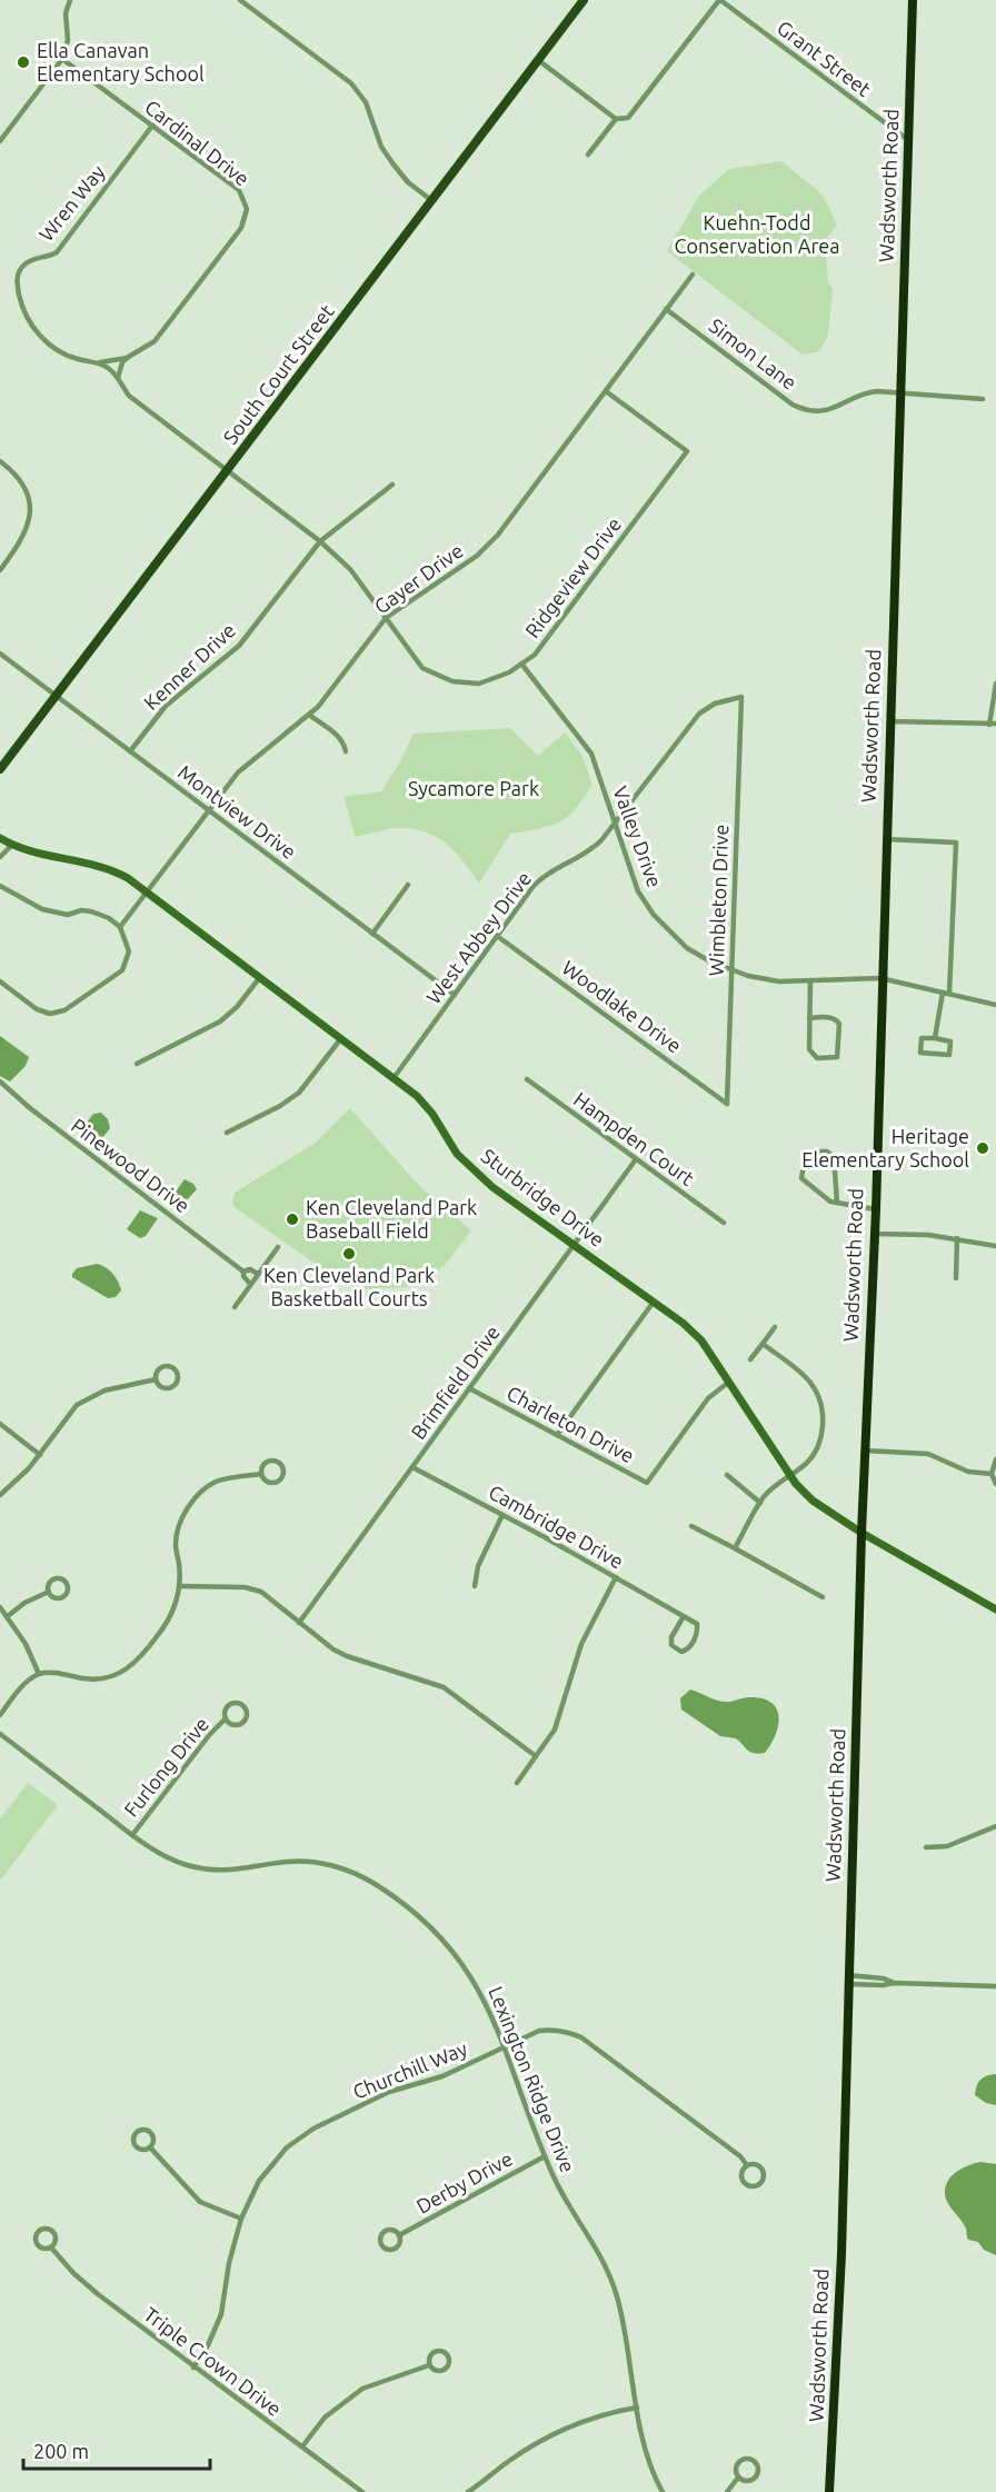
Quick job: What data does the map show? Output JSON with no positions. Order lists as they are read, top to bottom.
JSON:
{
  "streets": {
    "highway": ["Wadsworth Road"],
    "main road": ["South Court Street"],
    "street": [
      "Grant Street",
      "Cardinal Drive",
      "Wren Way",
      "Simon Lane",
      "Ridgeview Drive",
      "Gayer Drive",
      "Kenner Drive",
      "Montview Drive",
      "Valley Drive",
      "Wimbleton Drive",
      "West Abbey Drive",
      "Woodlake Drive",
      "Hampden Court",
      "Pinewood Drive",
      "Sturbridge Drive",
      "Brimfield Drive",
      "Charleton Drive",
      "Cambridge Drive",
      "Furlong Drive",
      "Churchill Way",
      "Lexington Ridge Drive",
      "Derby Drive",
      "Triple Crown Drive"
    ]
  },
  "crossings": [
    ["Grant Street", "Wadsworth Road"],
    ["Cardinal Drive", "Wren Way"],
    ["Cardinal Drive", "Ridgeview Drive"],
    ["Wadsworth Road", "Simon Lane"],
    ["Wadsworth Road", "Valley Drive"],
    ["Wadsworth Road", "Sturbridge Drive"],
    ["Wren Way", "Ridgeview Drive"],
    ["Simon Lane", "Gayer Drive"],
    ["South Court Street", "Ridgeview Drive"],
    ["South Court Street", "Montview Drive"],
    ["Ridgeview Drive", "Gayer Drive"],
    ["Ridgeview Drive", "Kenner Drive"],
    ["Ridgeview Drive", "Valley Drive"],
    ["Gayer Drive", "Montview Drive"],
    ["Gayer Drive", "Sturbridge Drive"],
    ["Kenner Drive", "Montview Drive"],
    ["Montview Drive", "West Abbey Drive"],
    ["Valley Drive", "Wimbleton Drive"],
    ["Valley Drive", "West Abbey Drive"],
    ["Wimbleton Drive", "West Abbey Drive"],
    ["Wimbleton Drive", "Woodlake Drive"],
    ["West Abbey Drive", "Woodlake Drive"],
    ["West Abbey Drive", "Sturbridge Drive"],
    ["Hampden Court", "Brimfield Drive"],
    ["Sturbridge Drive", "Brimfield Drive"],
    ["Sturbridge Drive", "Charleton Drive"],
    ["Brimfield Drive", "Charleton Drive"],
    ["Brimfield Drive", "Cambridge Drive"],
    ["Furlong Drive", "Lexington Ridge Drive"],
    ["Churchill Way", "Lexington Ridge Drive"],
    ["Churchill Way", "Triple Crown Drive"],
    ["Lexington Ridge Drive", "Derby Drive"]
  ],
  "parks": ["Kuehn-Todd Conservation Area", "Sycamore Park"],
  "places": [
    "Ella Canavan Elementary School",
    "Heritage Elementary School",
    "Ken Cleveland Park Baseball Field",
    "Ken Cleveland Park Basketball Courts"
  ],
  "scale_bar": "200 m"
}
